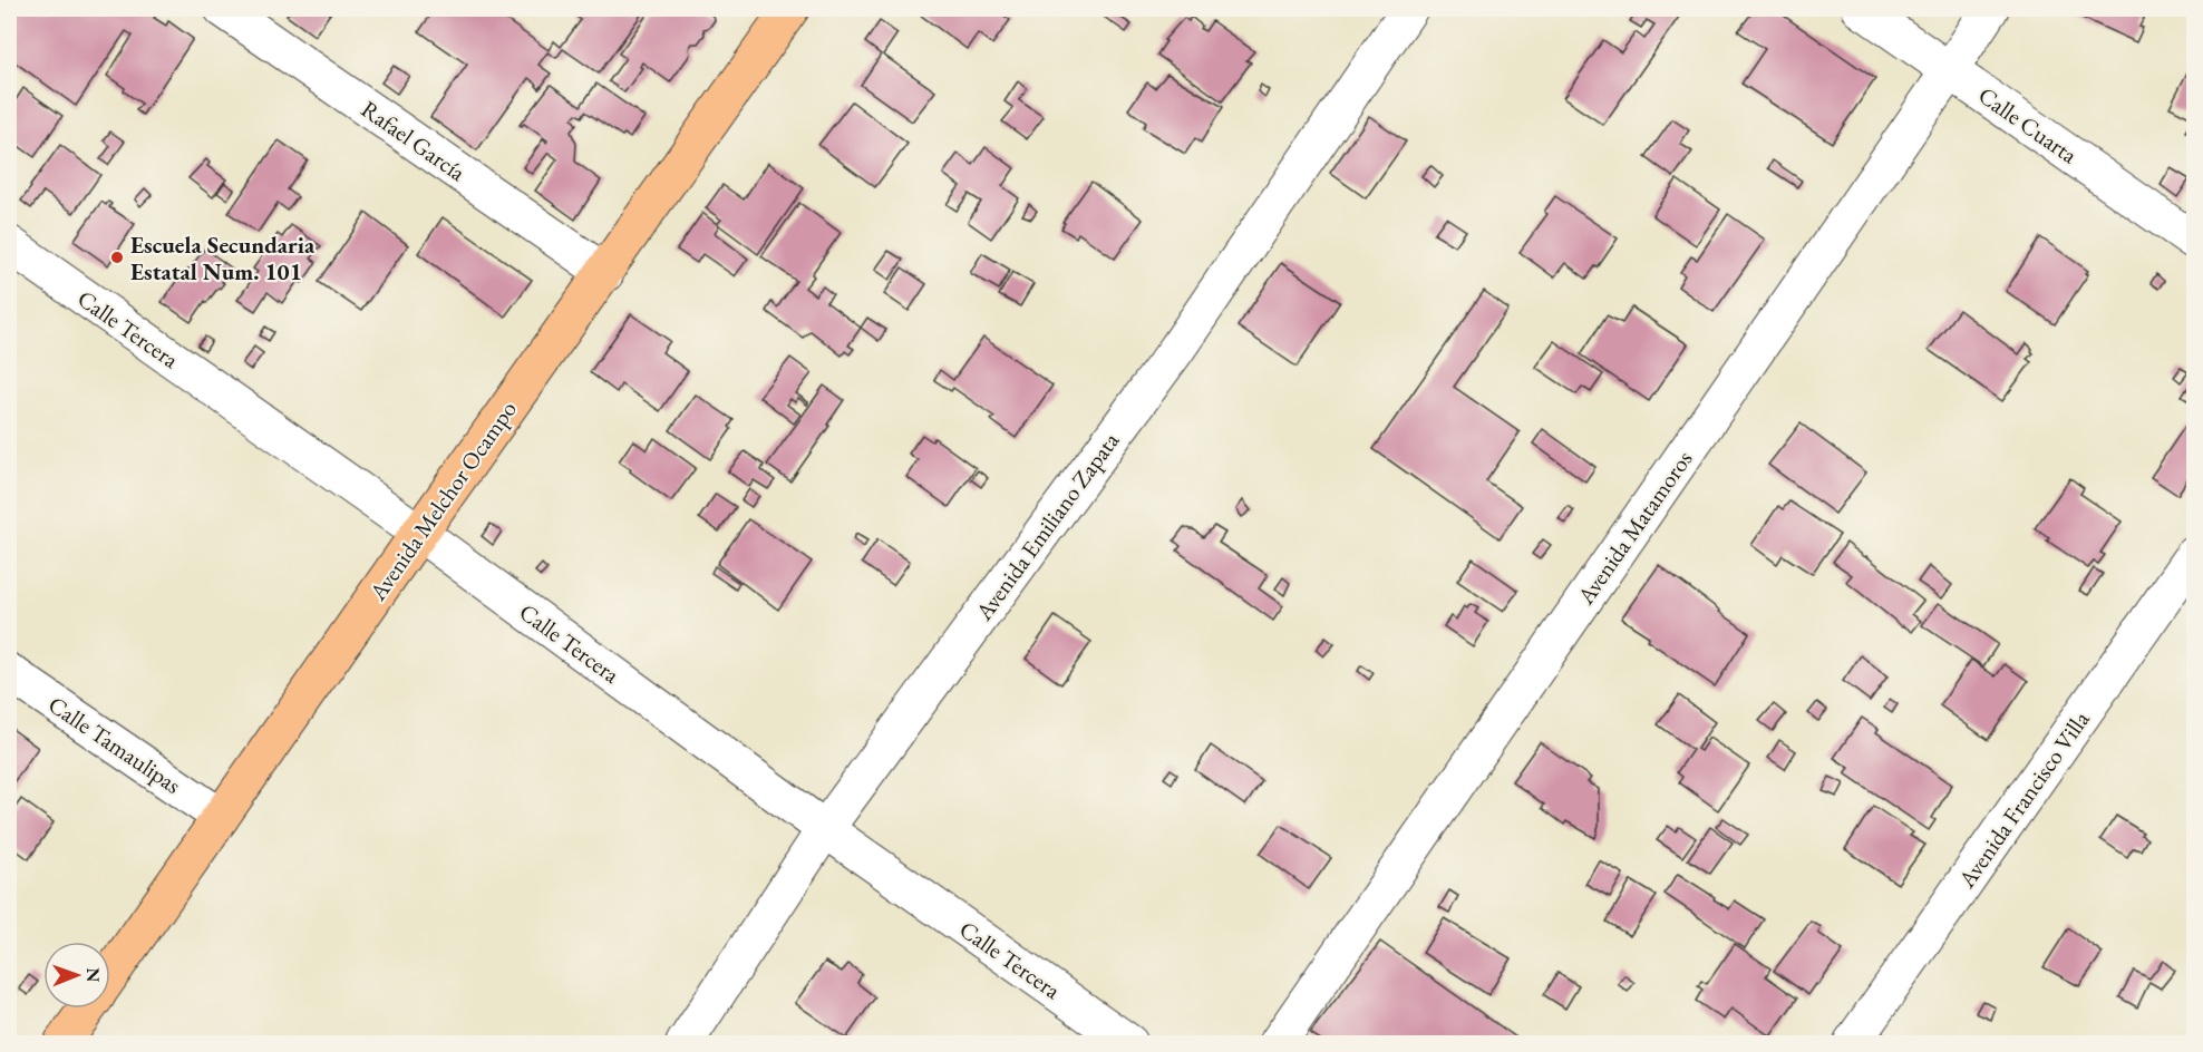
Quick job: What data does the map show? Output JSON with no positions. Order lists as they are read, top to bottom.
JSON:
{
  "streets": {
    "main road": ["Avenida Melchor Ocampo"],
    "street": [
      "Calle Cuarta",
      "Rafael García",
      "Calle Tercera",
      "Avenida Emiliano Zapata",
      "Avenida Matamoros",
      "Calle Tamaulipas",
      "Avenida Francisco Villa"
    ]
  },
  "crossings": [
    ["Calle Cuarta", "Avenida Matamoros"],
    ["Rafael García", "Avenida Melchor Ocampo"],
    ["Calle Tercera", "Avenida Melchor Ocampo"],
    ["Calle Tercera", "Avenida Emiliano Zapata"],
    ["Avenida Melchor Ocampo", "Calle Tamaulipas"]
  ],
  "places": ["Escuela Secundaria Estatal Num. 101"],
  "north": "right"
}
